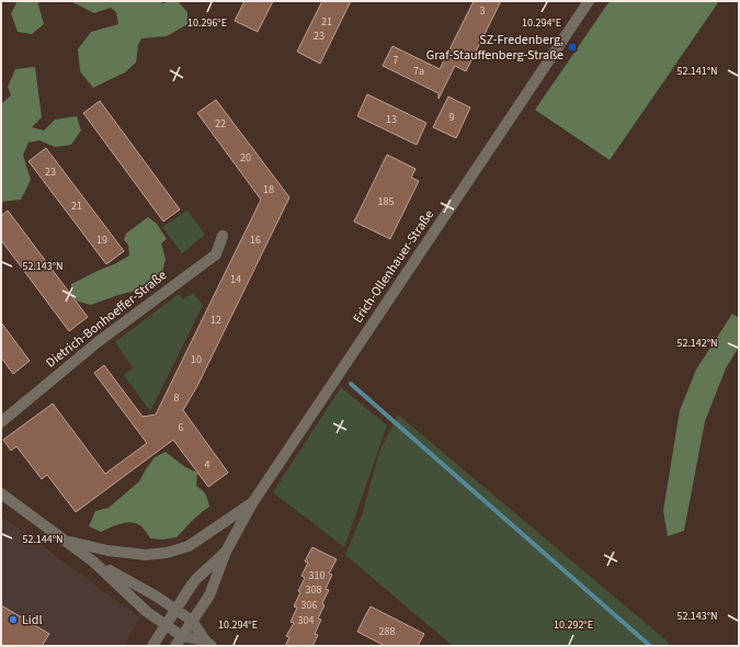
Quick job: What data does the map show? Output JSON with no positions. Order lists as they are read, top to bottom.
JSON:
{
  "streets": {
    "street": ["Erich-Ollenhauer-Straße", "Dietrich-Bonhoeffer-Straße"]
  },
  "places": {
    "transit": ["SZ-Fredenberg, Graf-Stauffenberg-Straße"],
    "other": ["Lidl"]
  },
  "house_numbers": [
    "3",
    "21",
    "23",
    "7",
    "7a",
    "9",
    "13",
    "22",
    "20",
    "23",
    "18",
    "185",
    "21",
    "19",
    "16",
    "14",
    "12",
    "10",
    "8",
    "6",
    "4",
    "310",
    "308",
    "306",
    "304",
    "288"
  ],
  "coordinates": [
    "10.296°E",
    "10.294°E",
    "52.141°N",
    "52.143°N",
    "52.142°N",
    "52.144°N",
    "10.292°E"
  ]
}
